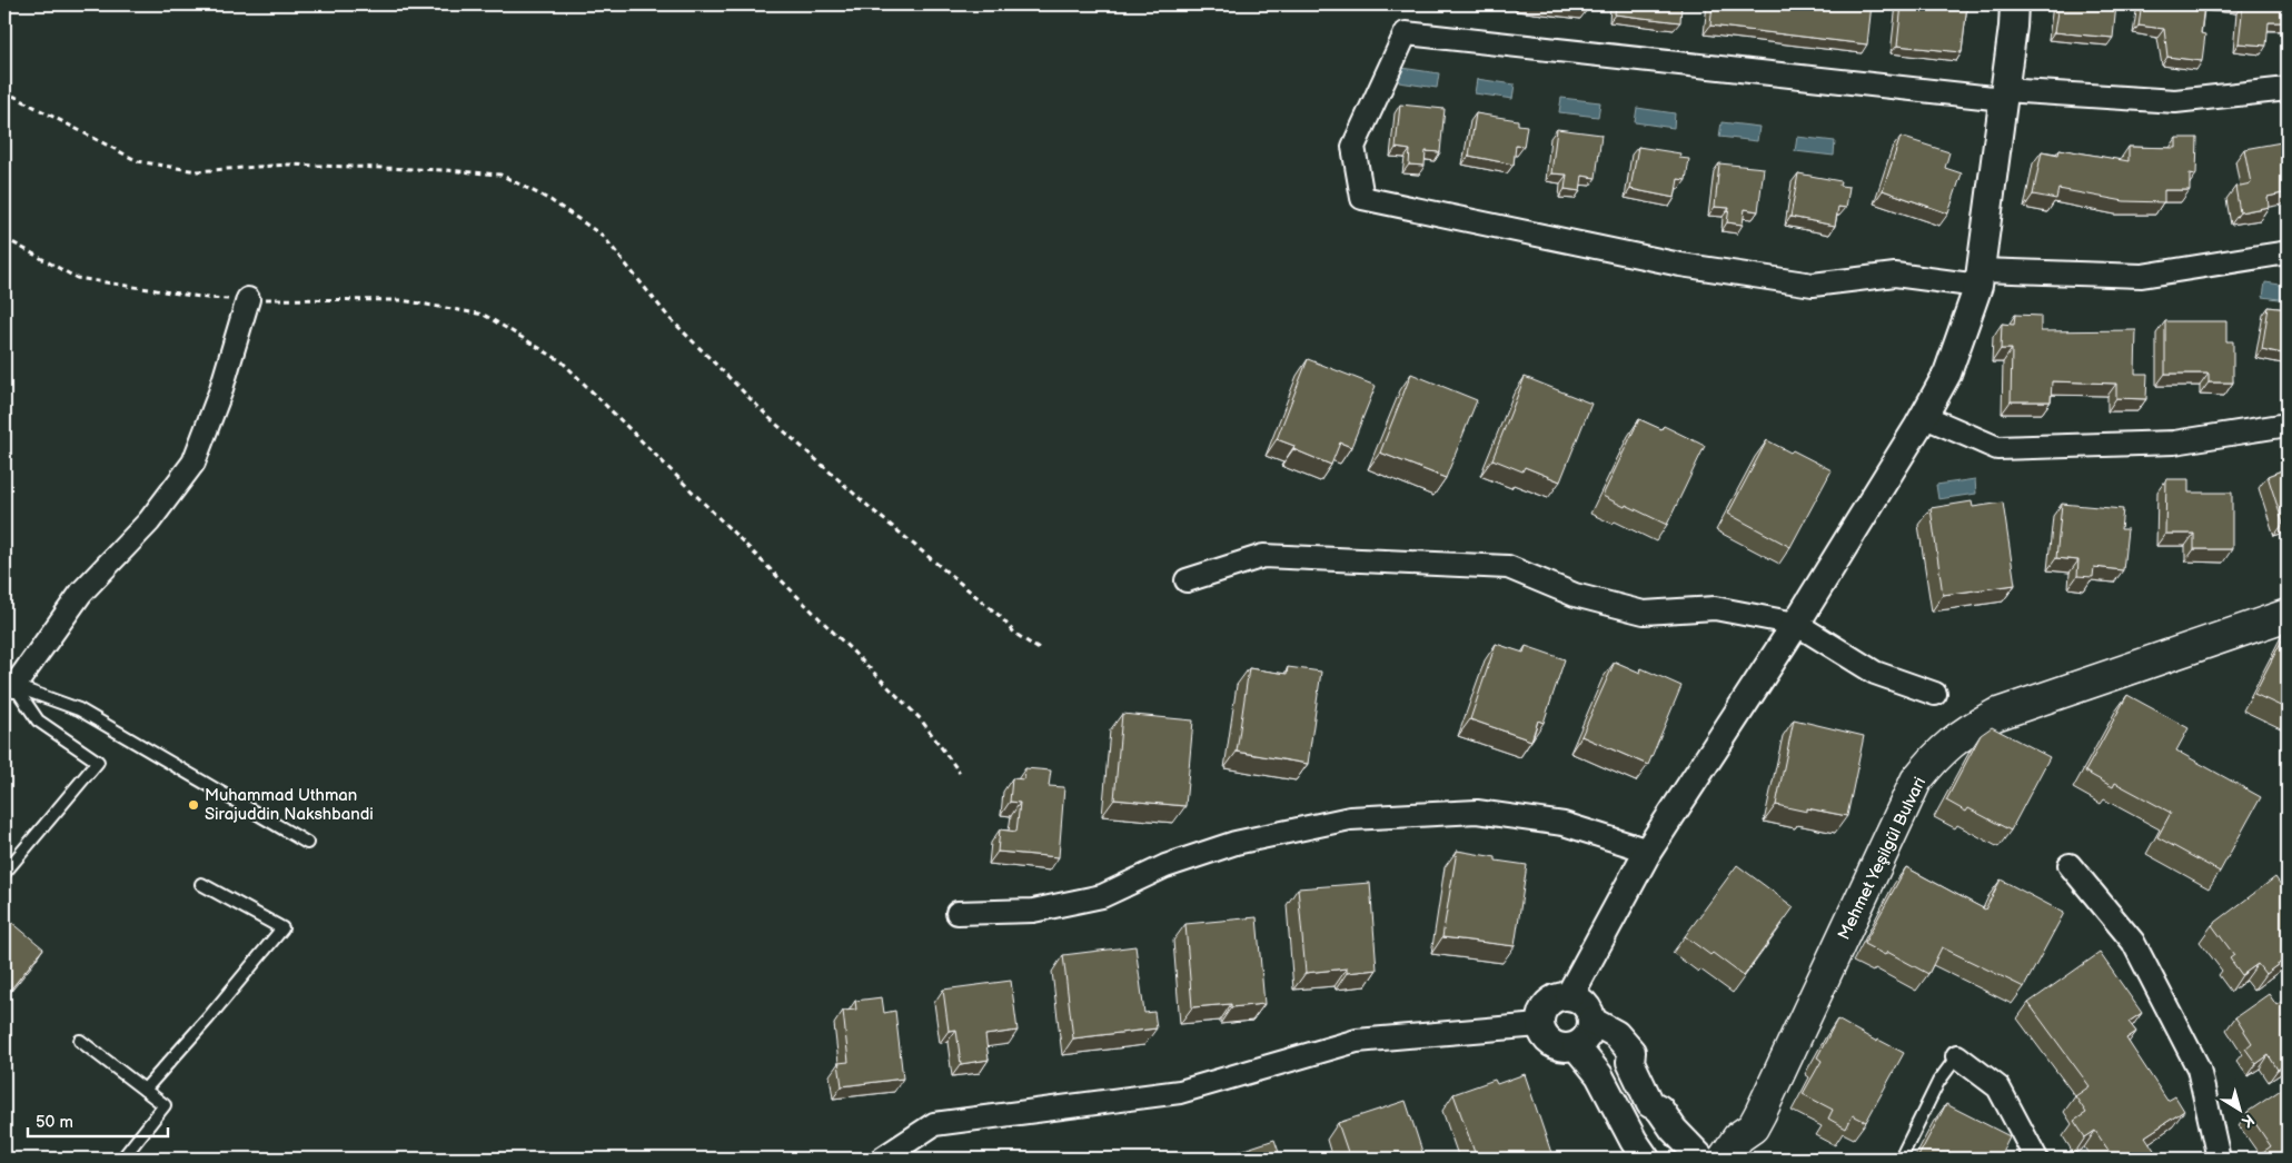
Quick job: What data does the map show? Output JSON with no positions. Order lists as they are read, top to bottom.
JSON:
{
  "streets": {
    "main road": ["Mehmet Yeşilgül Bulvari"]
  },
  "places": ["Muhammad Uthman Sirajuddin Nakshbandi"],
  "scale_bar": "50 m",
  "north": "bottom right"
}
